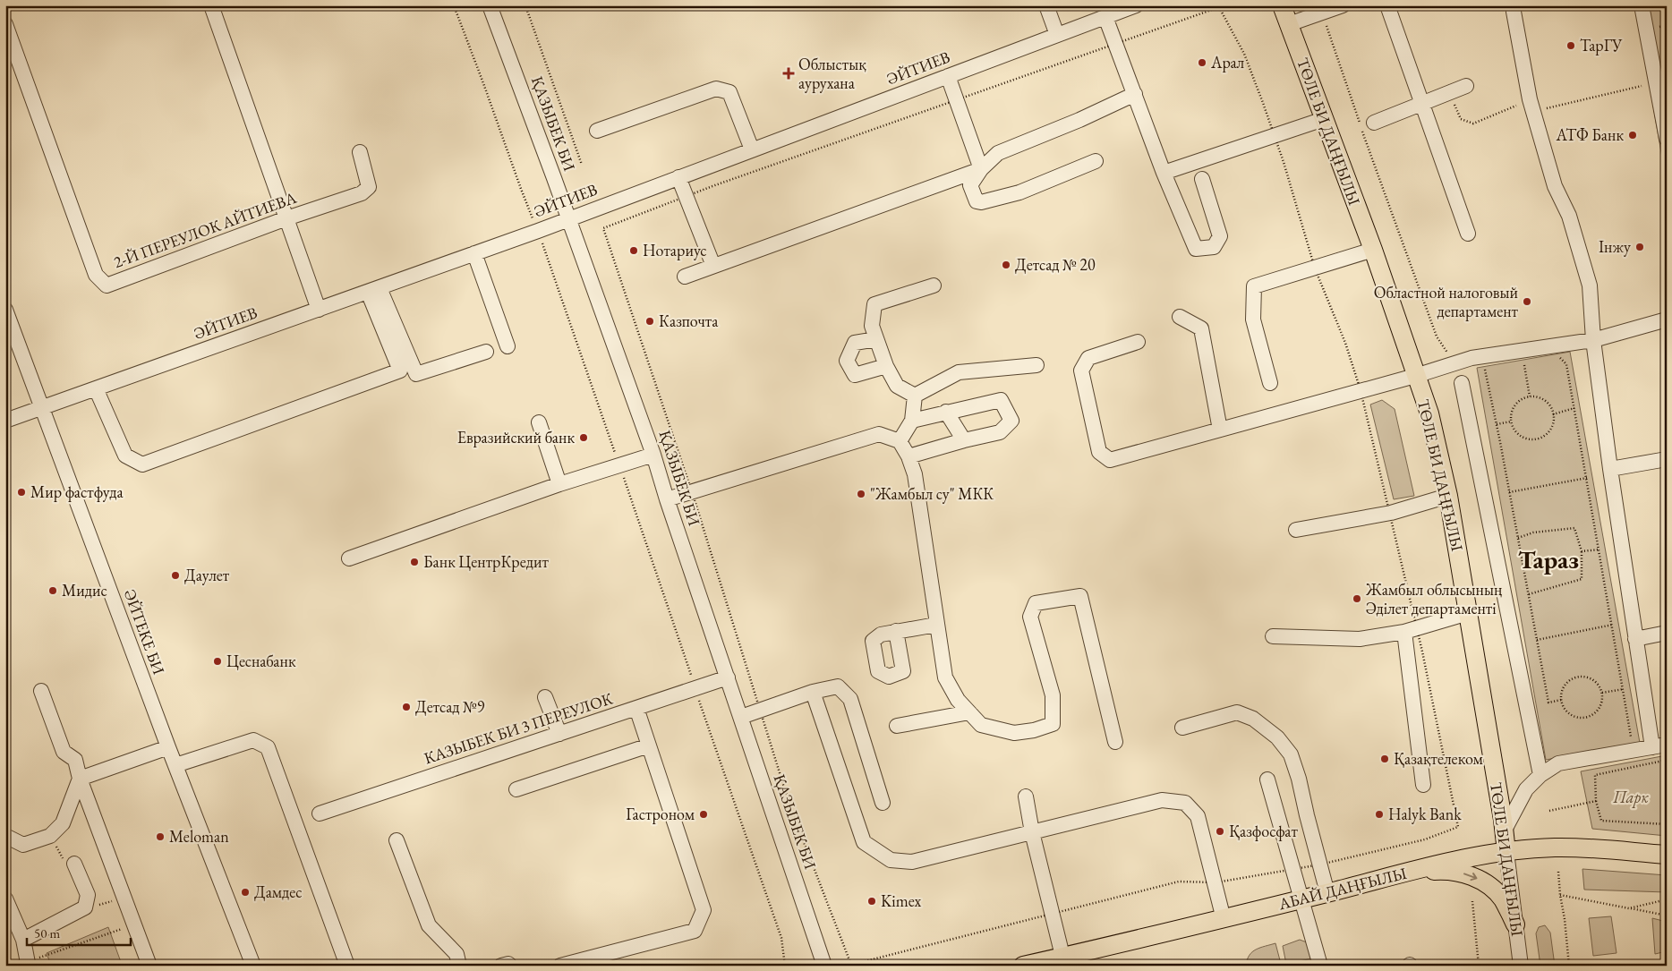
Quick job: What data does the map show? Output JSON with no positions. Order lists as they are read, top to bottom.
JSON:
{
  "streets": {
    "main road": ["ТӨЛЕ БИ ДАҢҒЫЛЫ", "АБАЙ ДАҢҒЫЛЫ"],
    "street": [
      "ӘЙТИЕВ",
      "ҚАЗЫБЕК БИ",
      "2-Й ПЕРЕУЛОК АЙТИЕВА",
      "ӘЙТЕКЕ БИ",
      "КАЗЫБЕК БИ 3 ПЕРЕУЛОК"
    ]
  },
  "crossings": [
    ["ӘЙТИЕВ", "ҚАЗЫБЕК БИ"],
    ["ӘЙТИЕВ", "ӘЙТЕКЕ БИ"],
    ["ҚАЗЫБЕК БИ", "КАЗЫБЕК БИ 3 ПЕРЕУЛОК"],
    ["ТӨЛЕ БИ ДАҢҒЫЛЫ", "АБАЙ ДАҢҒЫЛЫ"]
  ],
  "districts": ["Тараз"],
  "parks": ["Парк"],
  "places": {
    "other": [
      "ТарГУ",
      "Арал",
      "АТФ Банк",
      "Інжу",
      "Нотариус",
      "Детсад № 20",
      "Областной налоговый департамент",
      "Казпочта",
      "Евразийский банк",
      "Мир фастфуда",
      "\"Жамбыл су\" МКК",
      "Банк ЦентрКредит",
      "Даулет",
      "Мидис",
      "Жамбыл облысының Әділет департаменті",
      "Цеснабанк",
      "Детсад №9",
      "Қазақтелеком",
      "Гастроном",
      "Halyk Bank",
      "Қазфосфат",
      "Meloman",
      "Дамдес",
      "Kimex"
    ],
    "health": ["Облыстық аурухана"]
  },
  "scale_bar": "50 m"
}
